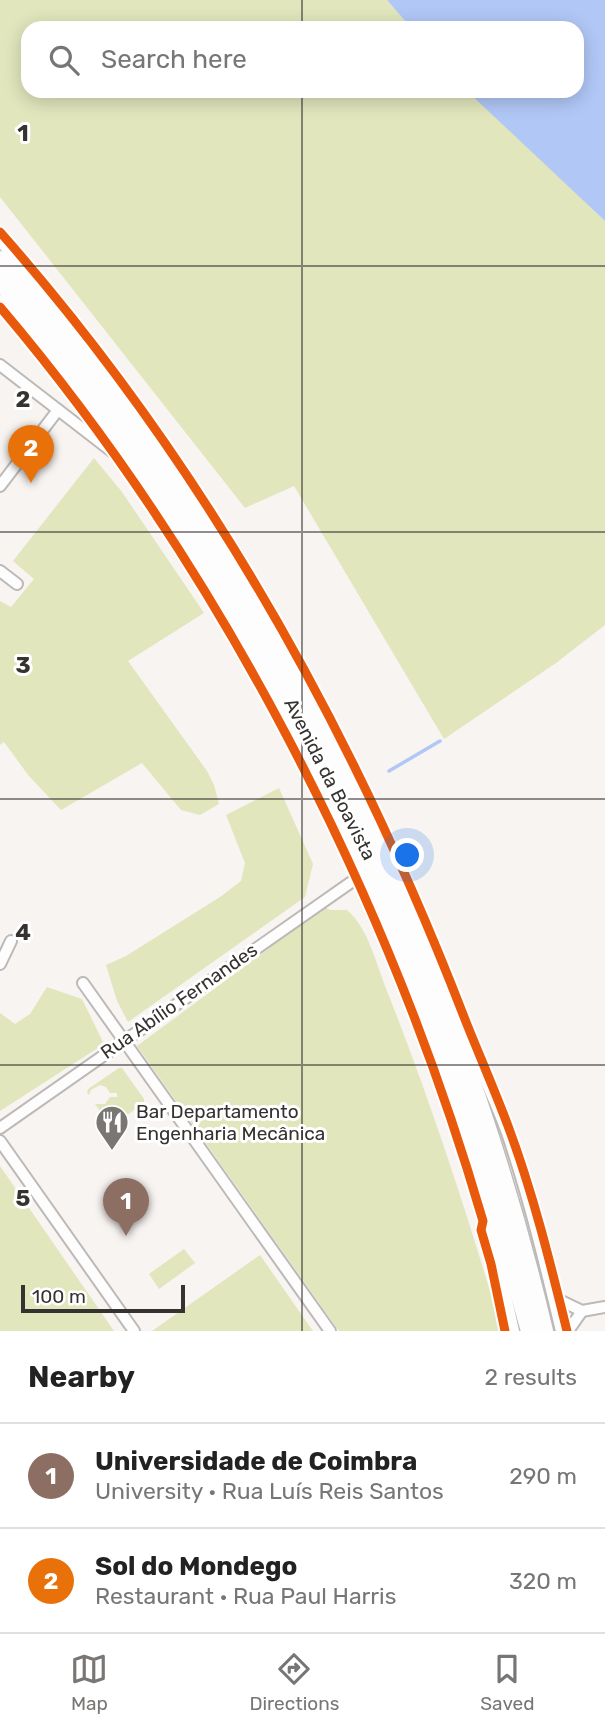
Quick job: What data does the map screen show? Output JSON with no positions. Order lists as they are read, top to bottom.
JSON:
{
  "streets": {
    "highway": ["Avenida da Boavista"],
    "street": ["Rua Abílio Fernandes"]
  },
  "crossings": [
    ["Avenida da Boavista", "Rua Abílio Fernandes"]
  ],
  "places": {
    "restaurant": ["Bar Departamento Engenharia Mecânica"]
  },
  "scale_bar": "100 m",
  "page": {
    "search": "Search here",
    "pins": ["2", "1"],
    "scale": "100 m",
    "heading": ["Nearby", "2 results"],
    "list": [
      {
        "mark": "1",
        "name": "Universidade de Coimbra",
        "note": "University · Rua Luís Reis Santos",
        "value": "290 m"
      },
      {
        "mark": "2",
        "name": "Sol do Mondego",
        "note": "Restaurant · Rua Paul Harris",
        "value": "320 m"
      }
    ],
    "nav": ["Map", "Directions", "Saved"]
  },
  "grid": {
    "rows": [
      "1",
      "2",
      "3",
      "4",
      "5"
    ]
  }
}
